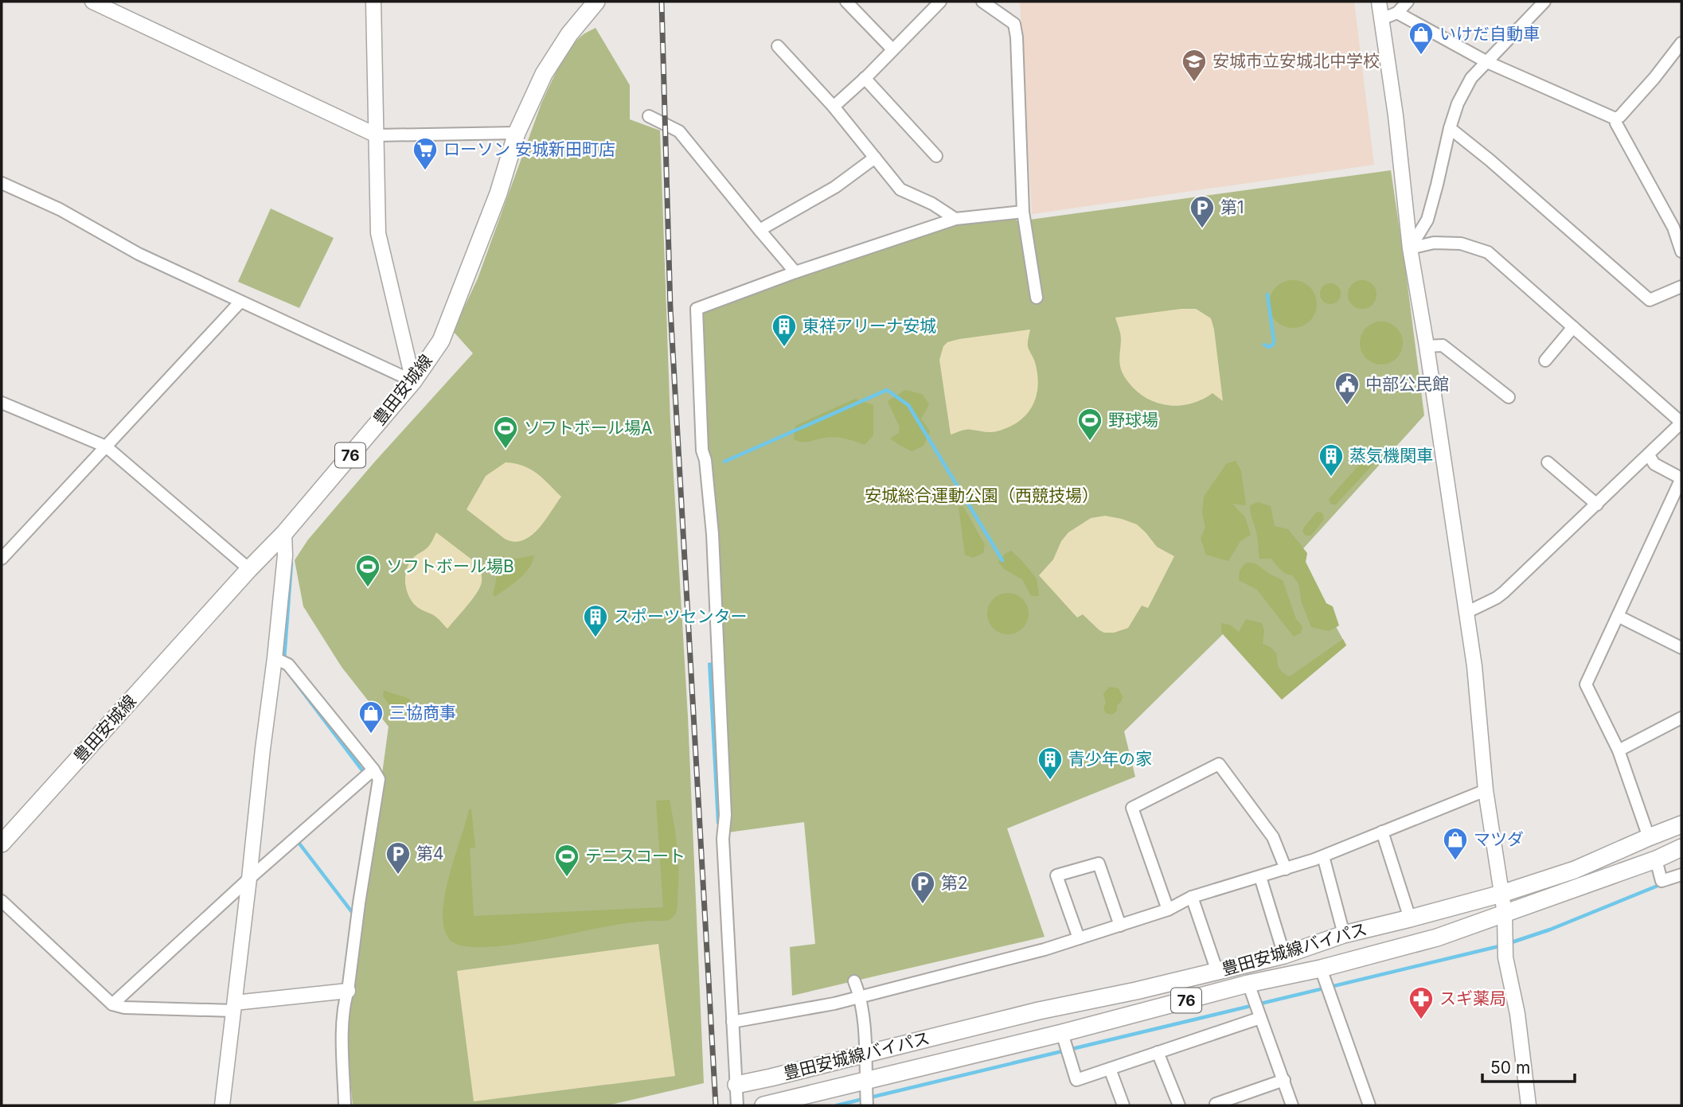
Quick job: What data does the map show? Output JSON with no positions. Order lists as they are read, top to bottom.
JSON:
{
  "streets": {
    "main road": ["豊田安城線", "76", "豊田安城線バイパス"]
  },
  "parks": ["安城総合運動公園（西競技場）"],
  "places": {
    "shop": ["いけだ自動車", "三協商事", "マツダ"],
    "school or university": ["安城市立安城北中学校"],
    "supermarket": ["ローソン 安城新田町店"],
    "parking": ["第1", "第4", "第2"],
    "building": [
      "東祥アリーナ安城",
      "蒸気機関車",
      "スポーツセンター",
      "青少年の家"
    ],
    "public building": ["中部公民館"],
    "sports": [
      "野球場",
      "ソフトボール場A",
      "ソフトボール場B",
      "テニスコート"
    ],
    "pharmacy": ["スギ薬局"]
  },
  "scale_bar": "50 m"
}
